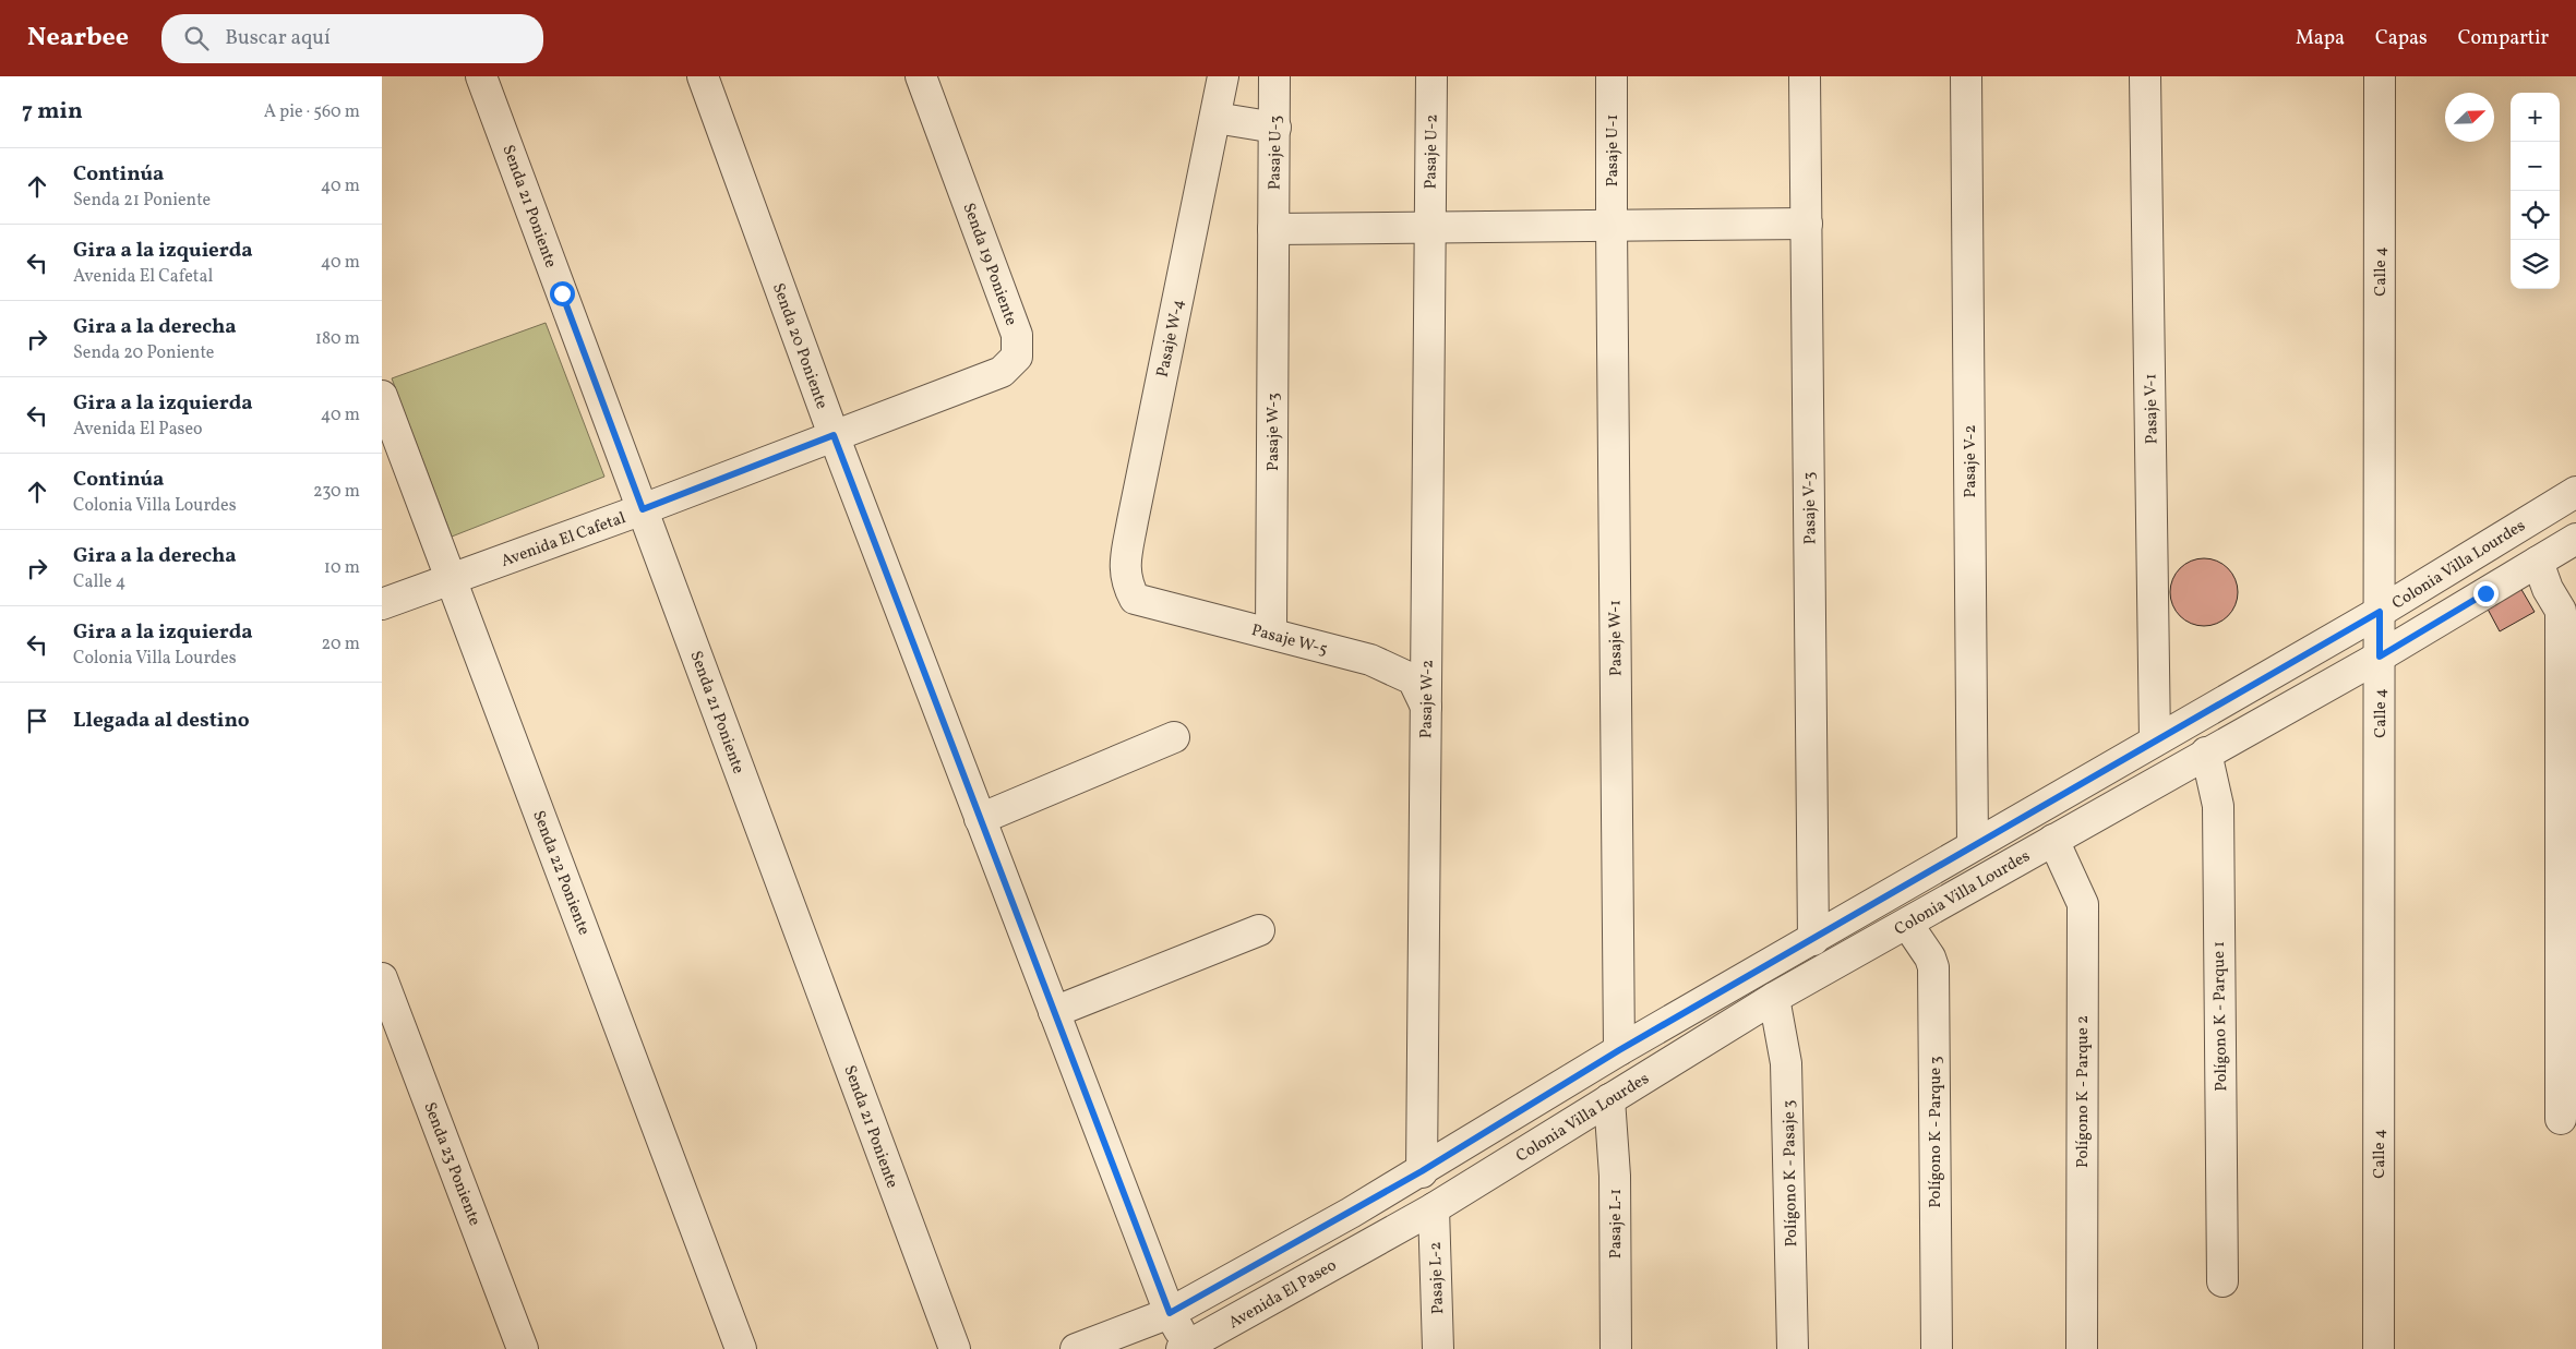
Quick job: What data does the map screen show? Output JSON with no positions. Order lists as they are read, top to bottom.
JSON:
{
  "streets": {
    "street": [
      "Pasaje U-1",
      "Pasaje U-2",
      "Pasaje U-3",
      "Senda 21 Poniente",
      "Senda 19 Poniente",
      "Calle 4",
      "Pasaje W-4",
      "Senda 20 Poniente",
      "Pasaje V-1",
      "Pasaje W-3",
      "Pasaje V-2",
      "Pasaje V-3",
      "Avenida El Cafetal",
      "Colonia Villa Lourdes",
      "Pasaje W-1",
      "Pasaje W-5",
      "Pasaje W-2",
      "Senda 22 Poniente",
      "Polígono K - Parque 1",
      "Polígono K - Parque 2",
      "Polígono K - Parque 3",
      "Senda 23 Poniente",
      "Polígono K - Pasaje 3",
      "Pasaje L-1",
      "Pasaje L-2",
      "Avenida El Paseo"
    ]
  },
  "crossings": [
    ["Pasaje U-1", "Pasaje W-1"],
    ["Pasaje U-2", "Pasaje W-2"],
    ["Pasaje U-3", "Pasaje W-3"],
    ["Senda 21 Poniente", "Avenida El Cafetal"],
    ["Senda 19 Poniente", "Senda 20 Poniente"],
    ["Senda 19 Poniente", "Avenida El Cafetal"],
    ["Calle 4", "Colonia Villa Lourdes"],
    ["Pasaje W-4", "Pasaje W-5"],
    ["Senda 20 Poniente", "Avenida El Cafetal"],
    ["Senda 20 Poniente", "Colonia Villa Lourdes"],
    ["Senda 20 Poniente", "Avenida El Paseo"],
    ["Pasaje V-1", "Colonia Villa Lourdes"],
    ["Pasaje W-3", "Pasaje W-5"],
    ["Pasaje V-2", "Colonia Villa Lourdes"],
    ["Pasaje V-3", "Colonia Villa Lourdes"],
    ["Avenida El Cafetal", "Senda 22 Poniente"],
    ["Colonia Villa Lourdes", "Pasaje W-1"],
    ["Colonia Villa Lourdes", "Pasaje W-2"],
    ["Colonia Villa Lourdes", "Polígono K - Parque 1"],
    ["Colonia Villa Lourdes", "Polígono K - Parque 2"],
    ["Colonia Villa Lourdes", "Polígono K - Parque 3"],
    ["Colonia Villa Lourdes", "Polígono K - Pasaje 3"],
    ["Colonia Villa Lourdes", "Pasaje L-1"],
    ["Colonia Villa Lourdes", "Pasaje L-2"],
    ["Colonia Villa Lourdes", "Avenida El Paseo"],
    ["Pasaje W-5", "Pasaje W-2"]
  ],
  "north": "top right",
  "page": {
    "header": "Nearbee",
    "search": "Buscar aquí",
    "nav": ["Mapa", "Capas", "Compartir"],
    "heading": ["7 min", "A pie · 560 m"],
    "map_buttons": ["+", "−"],
    "list": [
      ["Continúa", "Senda 21 Poniente", "40 m"],
      ["Gira a la izquierda", "Avenida El Cafetal", "40 m"],
      ["Gira a la derecha", "Senda 20 Poniente", "180 m"],
      ["Gira a la izquierda", "Avenida El Paseo", "40 m"],
      ["Continúa", "Colonia Villa Lourdes", "230 m"],
      ["Gira a la derecha", "Calle 4", "10 m"],
      ["Gira a la izquierda", "Colonia Villa Lourdes", "20 m"],
      "Llegada al destino"
    ]
  }
}
